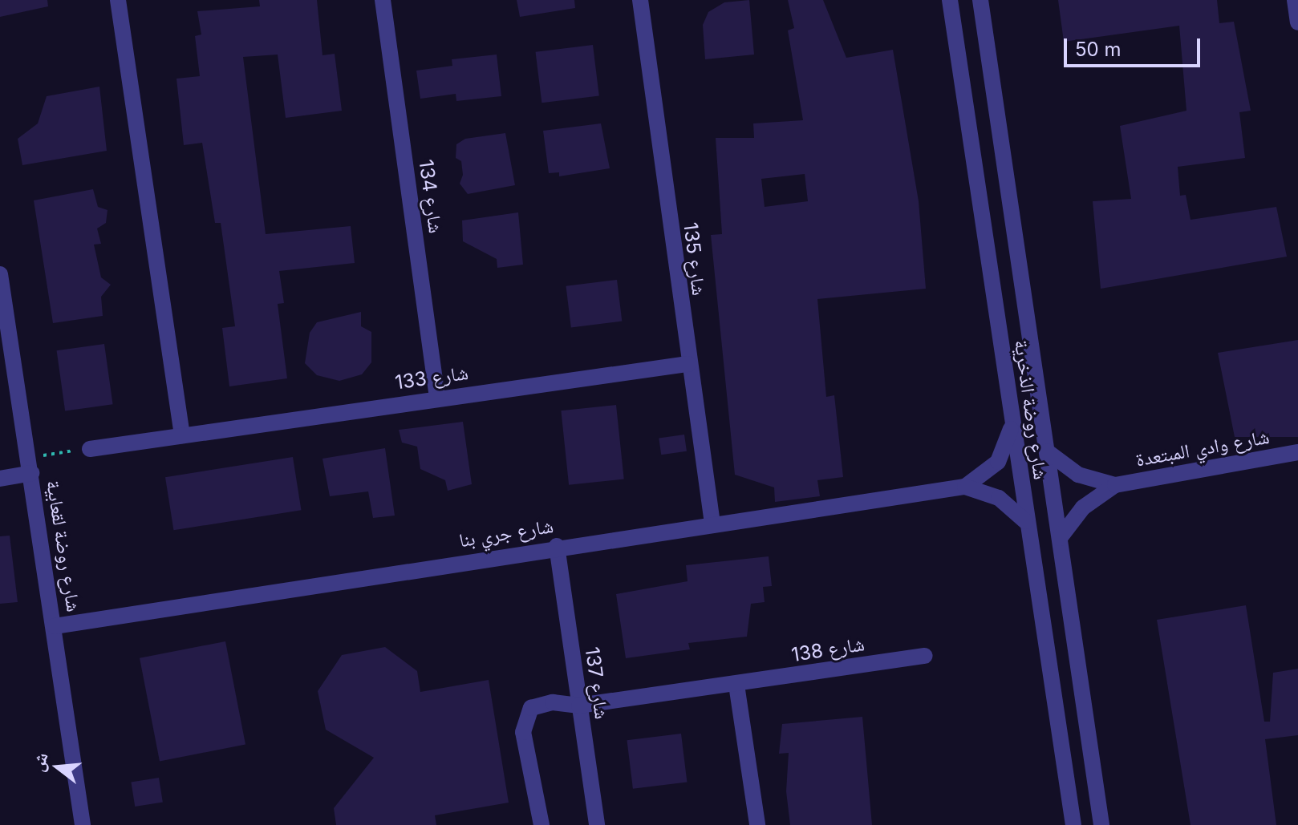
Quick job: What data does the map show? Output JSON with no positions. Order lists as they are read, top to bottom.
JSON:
{
  "streets": {
    "street": [
      "شارع 134",
      "شارع 135",
      "شارع 133",
      "شارع روضة الذخرية",
      "شارع وادي المبتعدة",
      "شارع جري بنا",
      "شارع روضة لقعابية",
      "شارع 138",
      "شارع 137"
    ]
  },
  "crossings": [
    ["شارع 134", "شارع 133"],
    ["شارع 135", "شارع 133"],
    ["شارع 135", "شارع جري بنا"],
    ["شارع روضة الذخرية", "شارع وادي المبتعدة"],
    ["شارع روضة الذخرية", "شارع جري بنا"],
    ["شارع جري بنا", "شارع روضة لقعابية"],
    ["شارع جري بنا", "شارع 137"],
    ["شارع 138", "شارع 137"]
  ],
  "scale_bar": "50 m",
  "north": "left"
}
